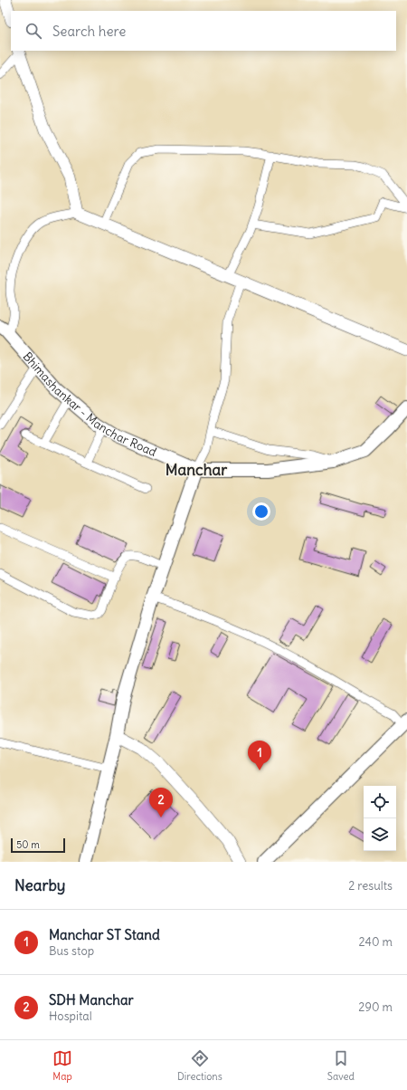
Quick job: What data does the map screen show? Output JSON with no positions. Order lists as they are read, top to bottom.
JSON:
{
  "streets": {
    "main road": ["Bhimashankar - Manchar Road"]
  },
  "districts": ["Manchar"],
  "scale_bar": "50 m",
  "page": {
    "search": "Search here",
    "pins": ["1", "2"],
    "scale": "50 m",
    "heading": ["Nearby", "2 results"],
    "list": [
      {
        "mark": "1",
        "name": "Manchar ST Stand",
        "note": "Bus stop",
        "value": "240 m"
      },
      {
        "mark": "2",
        "name": "SDH Manchar",
        "note": "Hospital",
        "value": "290 m"
      }
    ],
    "nav": ["Map", "Directions", "Saved"]
  }
}
